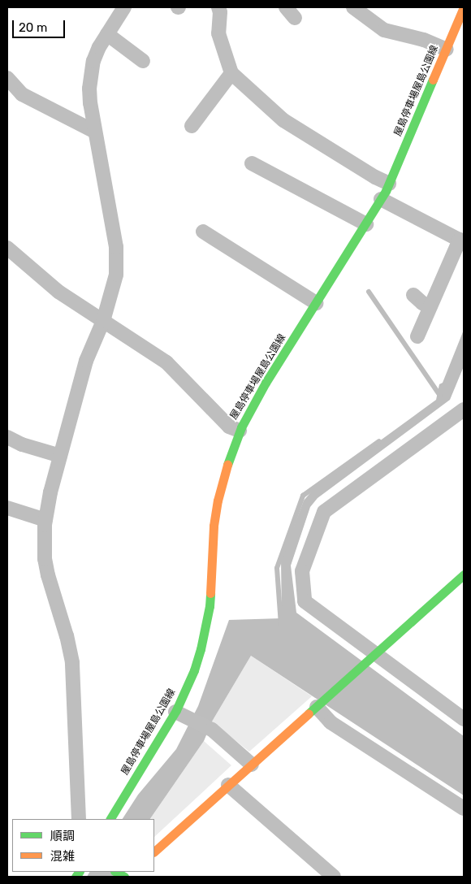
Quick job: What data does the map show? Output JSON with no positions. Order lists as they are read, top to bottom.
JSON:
{
  "streets": {
    "main road": ["屋島停車場屋島公園線"]
  },
  "legend": ["順調", "混雑"],
  "scale_bar": "20 m"
}
